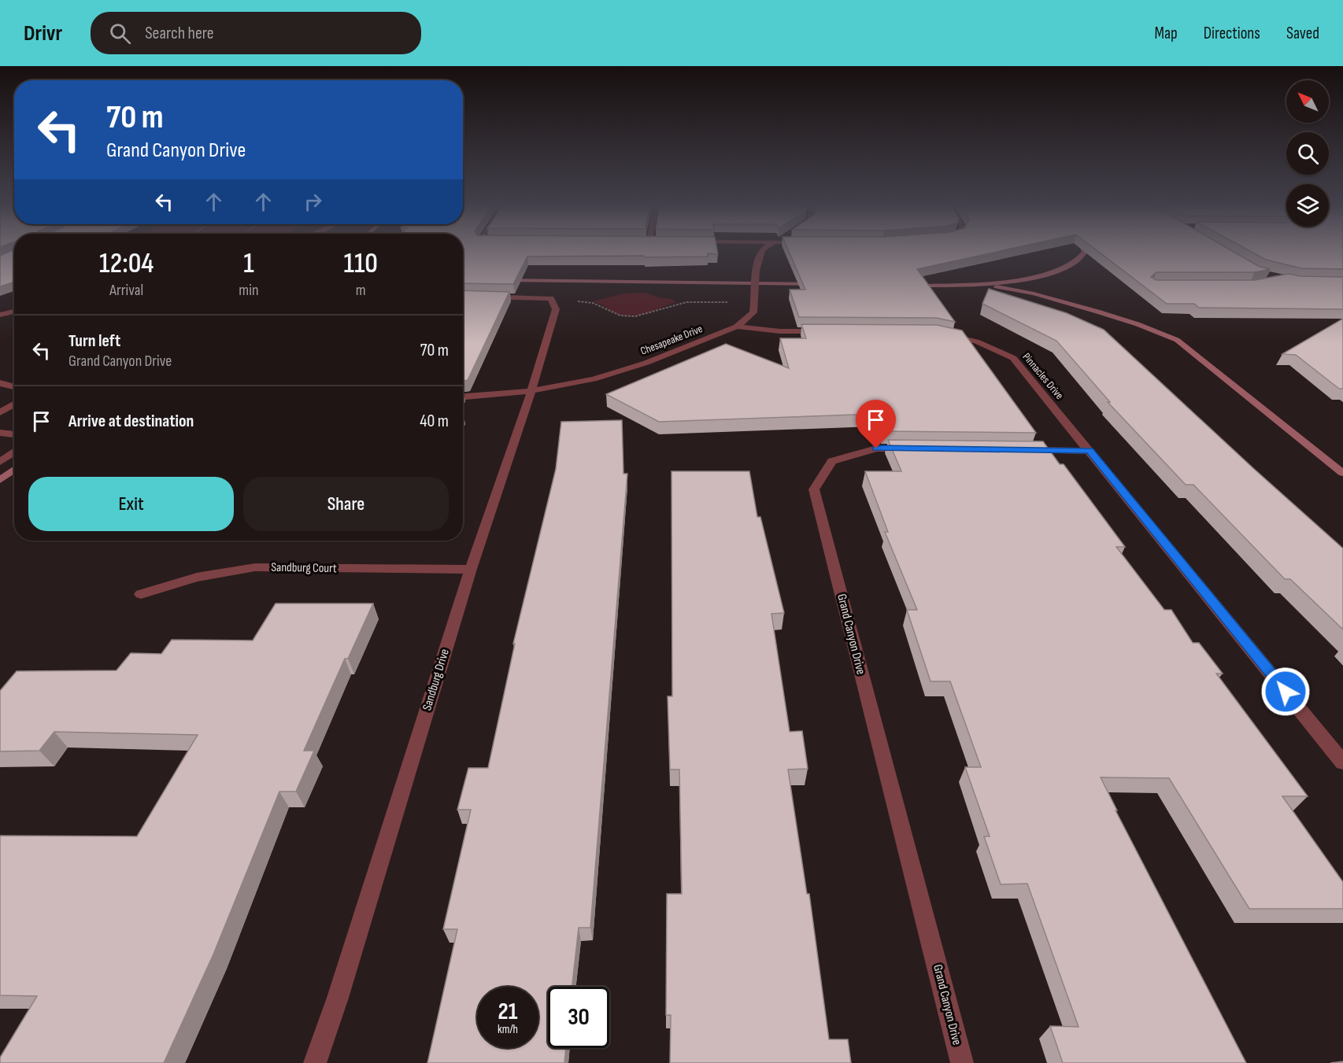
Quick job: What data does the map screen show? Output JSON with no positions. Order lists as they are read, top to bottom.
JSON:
{
  "streets": {
    "street": [
      "Chesapeake Drive",
      "Pinnacles Drive",
      "Sandburg Court",
      "Grand Canyon Drive",
      "Sandburg Drive"
    ]
  },
  "crossings": [
    ["Chesapeake Drive", "Sandburg Drive"],
    ["Sandburg Court", "Sandburg Drive"]
  ],
  "north": "top left",
  "page": {
    "header": "Drivr",
    "search": "Search here",
    "nav": ["Map", "Directions", "Saved"],
    "turn": ["70 m", "Grand Canyon Drive"],
    "eta": [
      "12:04",
      "Arrival",
      "1",
      "min",
      "110",
      "m"
    ],
    "list": [
      {
        "name": "Turn left",
        "note": "Grand Canyon Drive",
        "value": "70 m"
      },
      {
        "name": "Arrive at destination",
        "value": "40 m"
      }
    ],
    "buttons": ["Exit", "Share"],
    "speed": "21 km/h",
    "limit": "30"
  }
}
